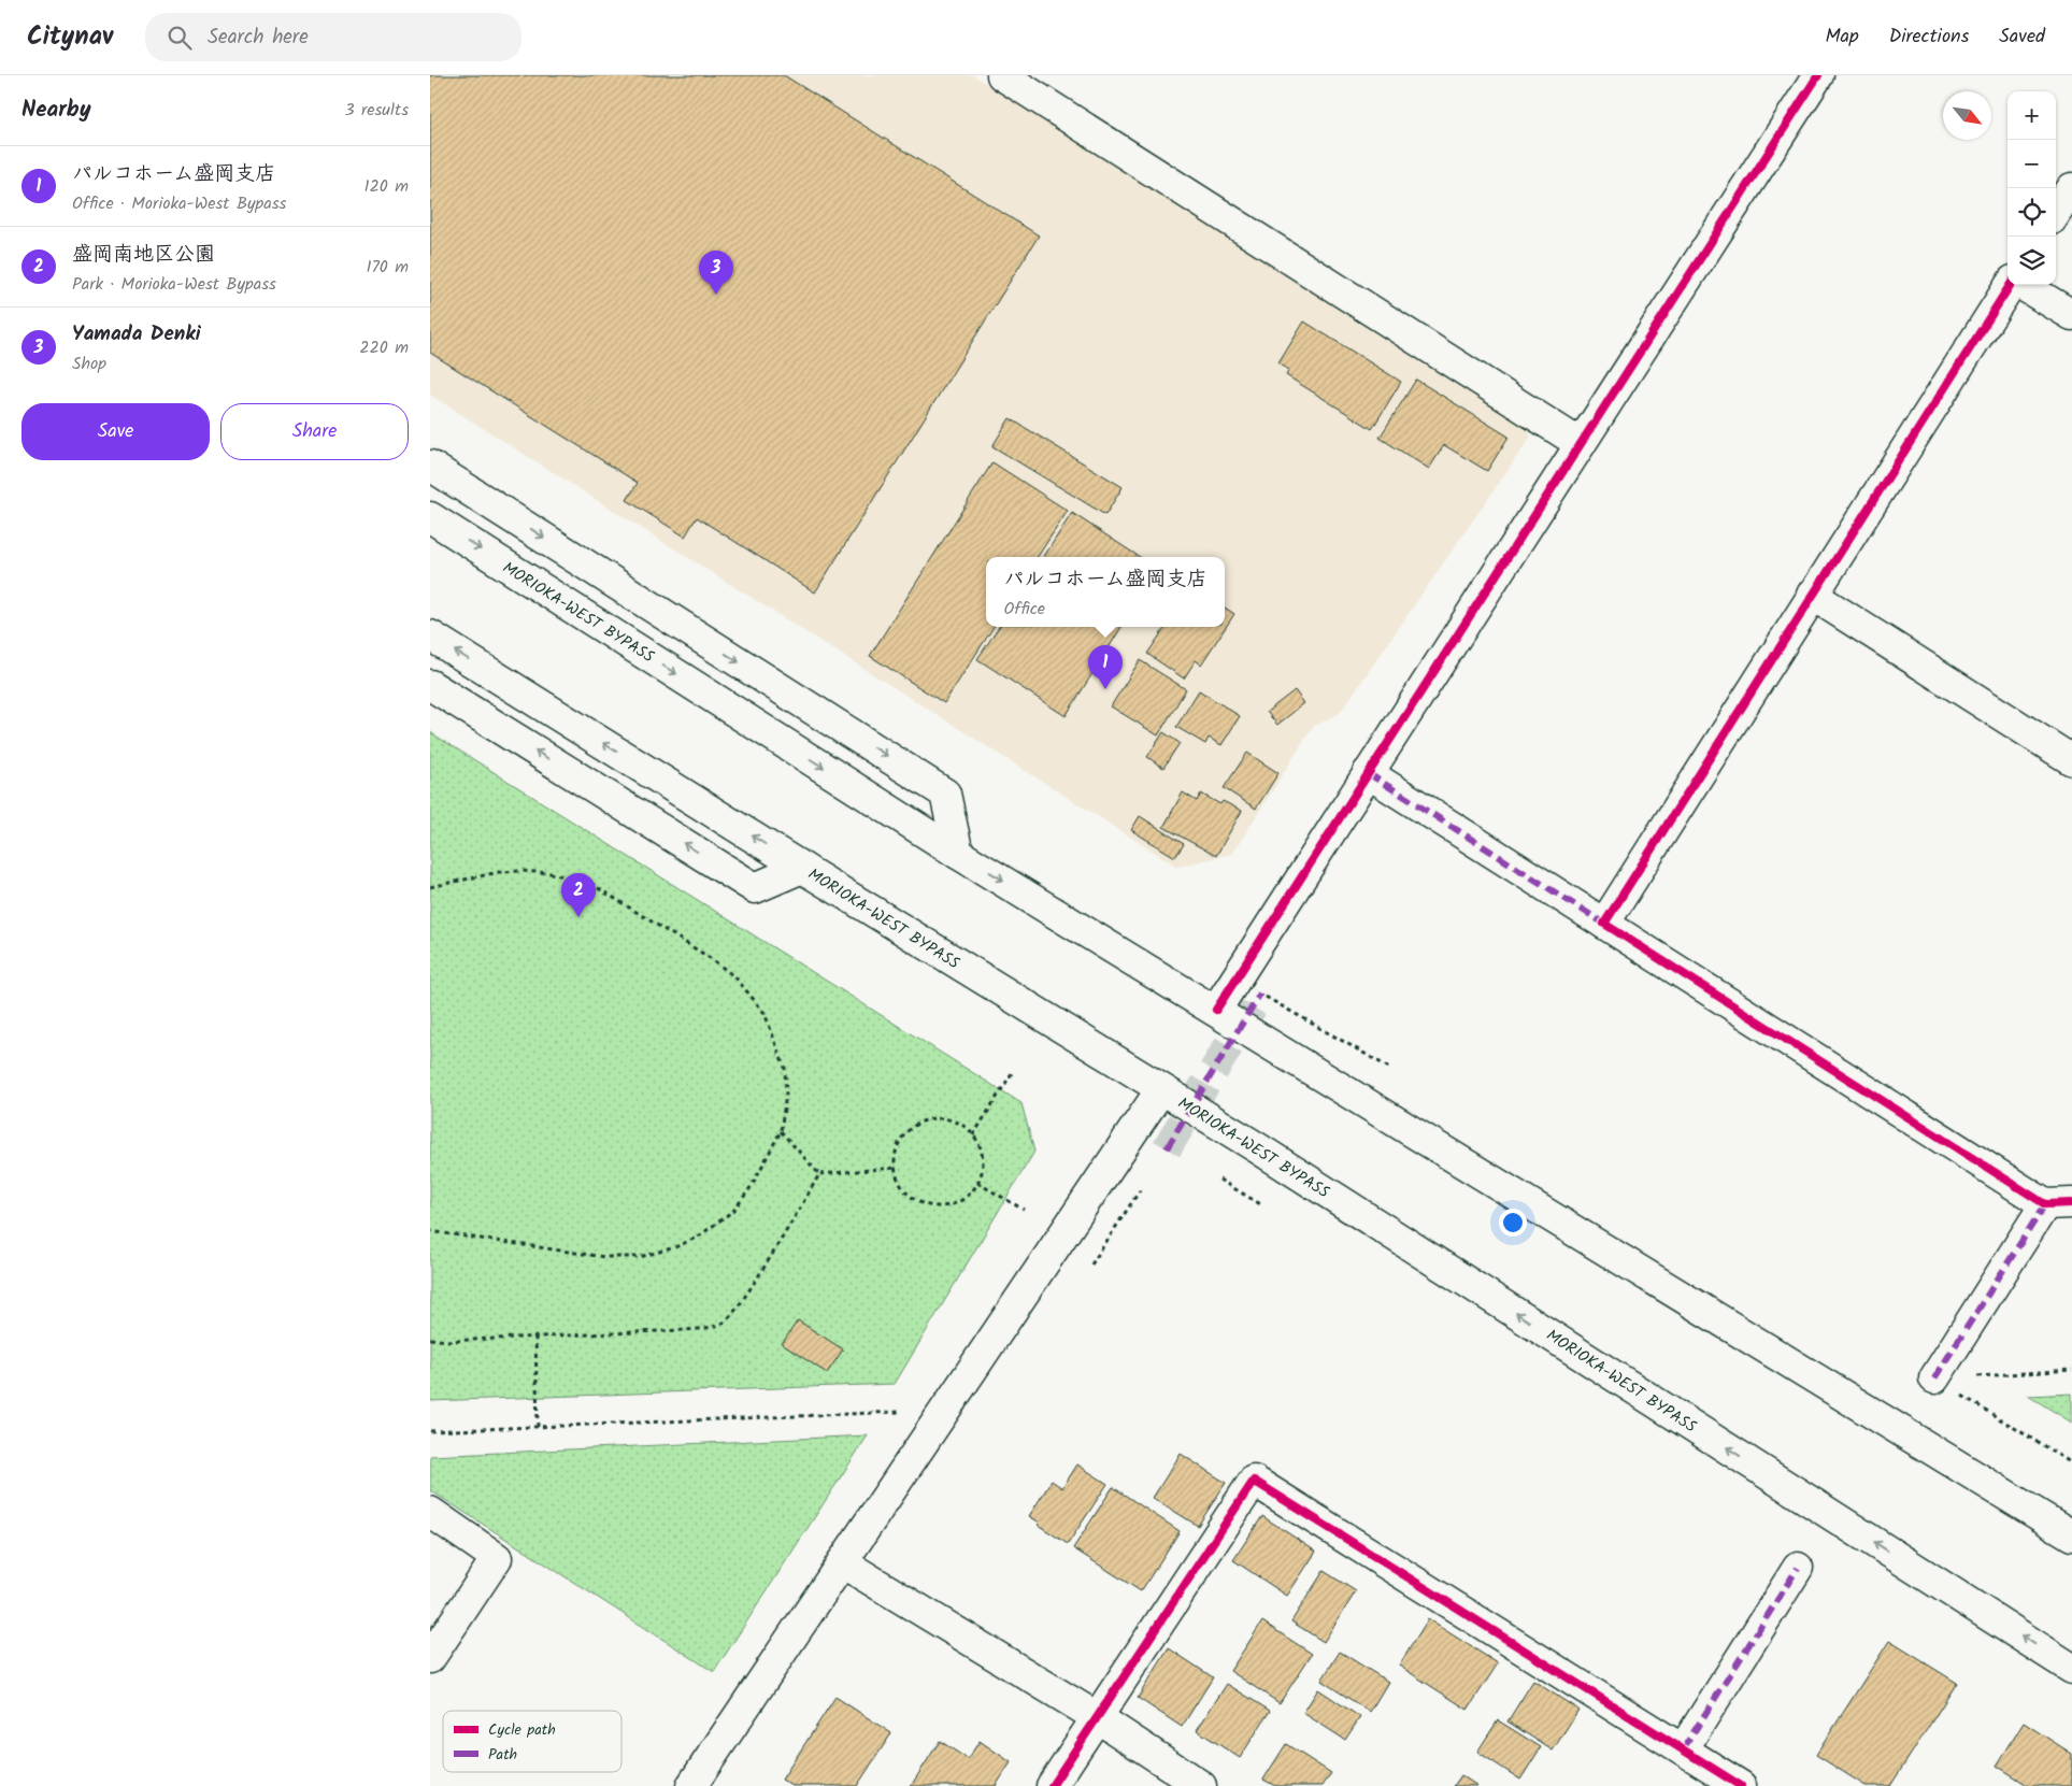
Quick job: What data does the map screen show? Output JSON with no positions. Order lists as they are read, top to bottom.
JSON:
{
  "streets": {
    "main road": ["MORIOKA-WEST BYPASS"]
  },
  "legend": ["Cycle path", "Path"],
  "north": "bottom right",
  "page": {
    "header": "Citynav",
    "search": "Search here",
    "nav": ["Map", "Directions", "Saved"],
    "heading": ["Nearby", "3 results"],
    "map_buttons": ["+", "−"],
    "list": [
      {
        "mark": "1",
        "name": "パルコホーム盛岡支店",
        "note": "Office · Morioka-West Bypass",
        "value": "120 m"
      },
      {
        "mark": "2",
        "name": "盛岡南地区公園",
        "note": "Park · Morioka-West Bypass",
        "value": "170 m"
      },
      {
        "mark": "3",
        "name": "Yamada Denki",
        "note": "Shop",
        "value": "220 m"
      }
    ],
    "pins": ["3", "1", "2"],
    "buttons": ["Save", "Share"],
    "popup": ["パルコホーム盛岡支店", "Office"]
  }
}
